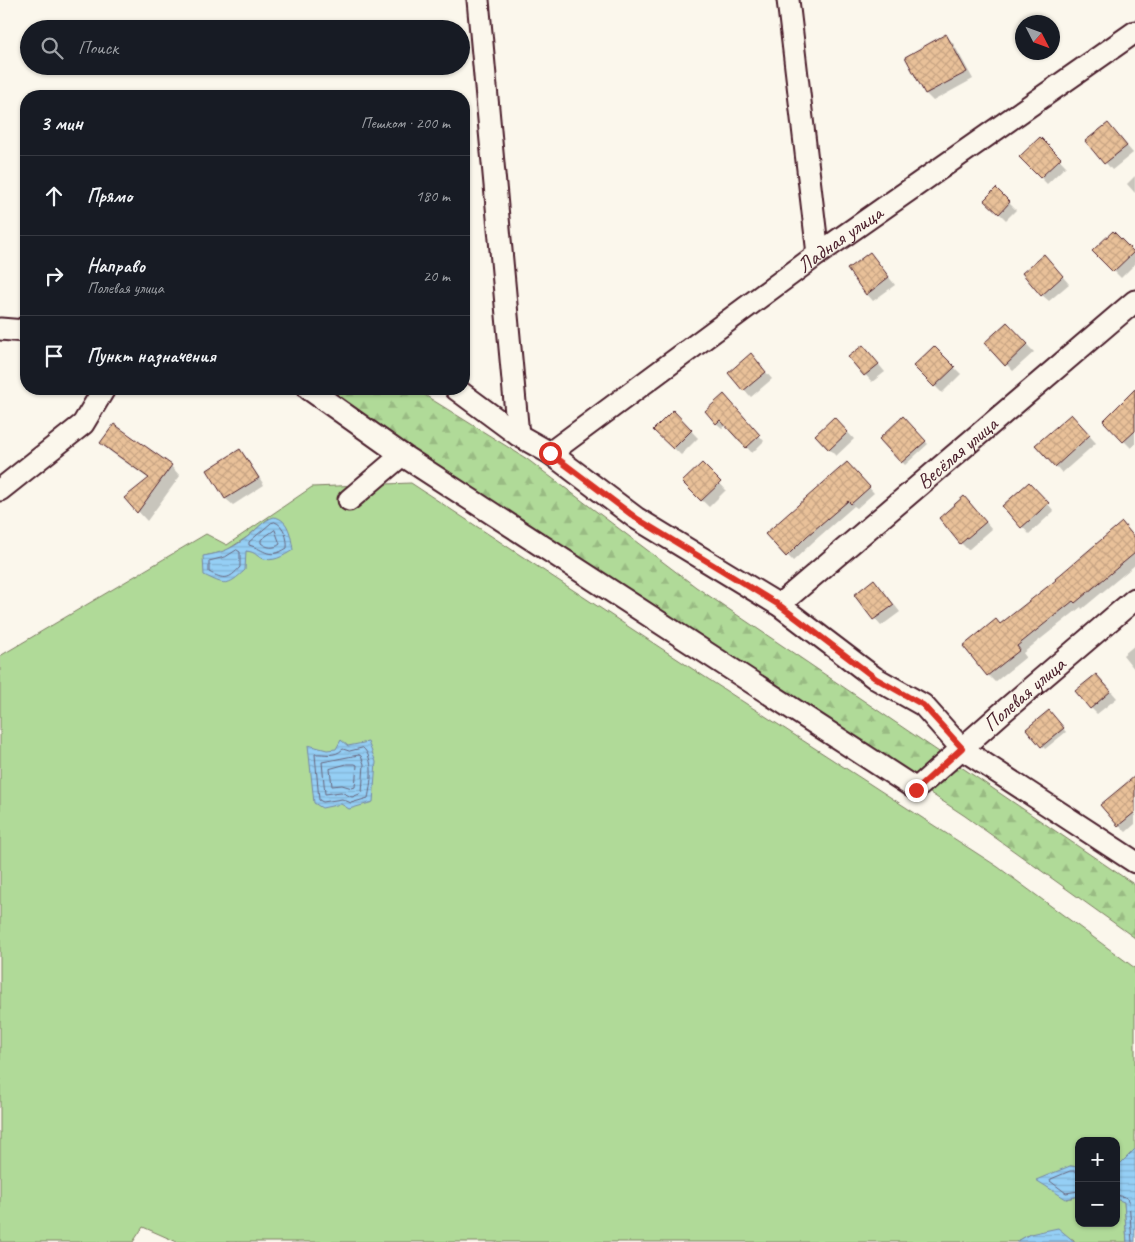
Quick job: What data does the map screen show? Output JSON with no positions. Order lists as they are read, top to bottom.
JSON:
{
  "streets": {
    "street": ["Ладная улица", "Весёлая улица", "Полевая улица"]
  },
  "north": "bottom right",
  "page": {
    "search": "Поиск",
    "heading": ["3 мин", "Пешком · 200 m"],
    "list": [
      ["Прямо", "180 m"],
      ["Направо", "Полевая улица", "20 m"],
      "Пункт назначения"
    ],
    "map_buttons": ["+", "−"]
  }
}
